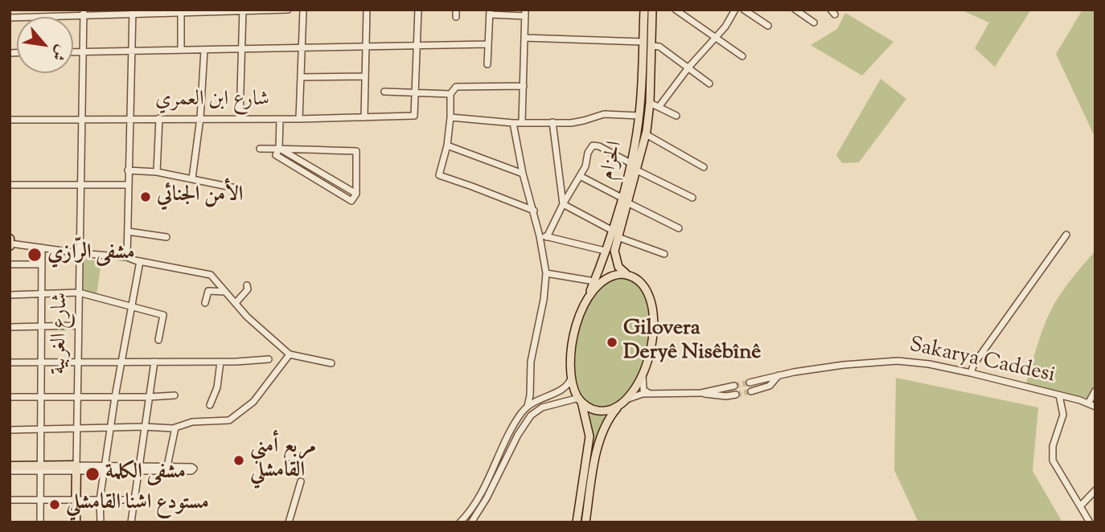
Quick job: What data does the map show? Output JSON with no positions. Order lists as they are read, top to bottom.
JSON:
{
  "streets": {
    "highway": ["شارع الغربية"],
    "main road": ["الحزام"],
    "street": ["شارع ابن العمري", "Sakarya Caddesi"]
  },
  "crossings": [
    ["شارع ابن العمري", "شارع الغربية"]
  ],
  "places": [
    "الأمن الجنائي",
    "مشفى الرّازي",
    "Gilovera Deryê Nisêbînê",
    "مربع أمني القامشلي",
    "مشفى الكلمة",
    "مستودع اشنا القامشلي"
  ],
  "north": "bottom right"
}
